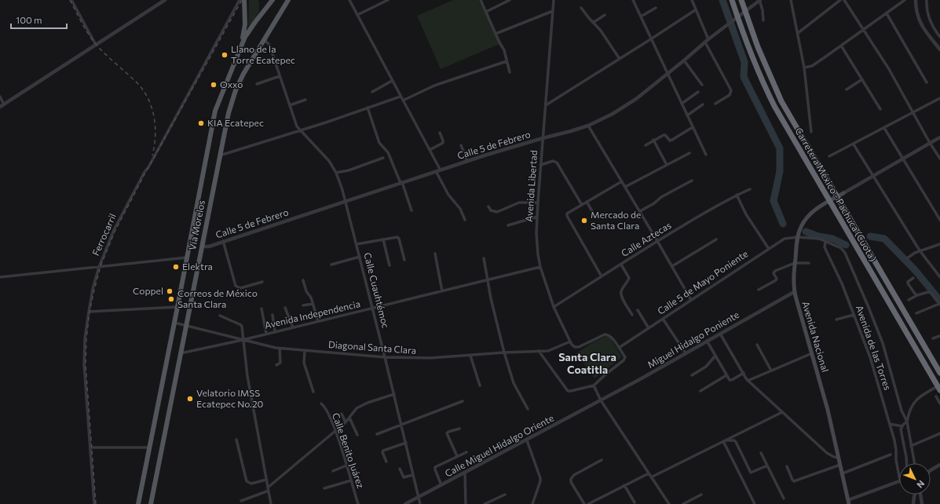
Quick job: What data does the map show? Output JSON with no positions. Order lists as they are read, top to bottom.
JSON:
{
  "streets": {
    "highway": ["Carretera México - Pachuca (Cuota)"],
    "main road": ["Vía Morelos", "Avenida Nacional"],
    "street": [
      "Calle 5 de Febrero",
      "Avenida Libertad",
      "Ferrocarril",
      "Calle Aztecas",
      "Calle 5 de Mayo Poniente",
      "Calle Cuauhtémoc",
      "Avenida Independencia",
      "Miguel Hidalgo Poniente",
      "Diagonal Santa Clara",
      "Avenida de las Torres",
      "Calle Miguel Hidalgo Oriente",
      "Calle Benito Juárez"
    ]
  },
  "crossings": [
    ["Calle 5 de Febrero", "Avenida Libertad"],
    ["Calle 5 de Febrero", "Carretera México - Pachuca (Cuota)"],
    ["Calle 5 de Febrero", "Vía Morelos"],
    ["Calle 5 de Febrero", "Calle Cuauhtémoc"],
    ["Avenida Libertad", "Calle Aztecas"],
    ["Avenida Libertad", "Calle 5 de Mayo Poniente"],
    ["Avenida Libertad", "Avenida Independencia"],
    ["Avenida Libertad", "Diagonal Santa Clara"],
    ["Vía Morelos", "Calle Cuauhtémoc"],
    ["Vía Morelos", "Avenida Independencia"],
    ["Vía Morelos", "Diagonal Santa Clara"],
    ["Calle 5 de Mayo Poniente", "Avenida Nacional"],
    ["Calle 5 de Mayo Poniente", "Avenida de las Torres"],
    ["Calle Cuauhtémoc", "Avenida Independencia"],
    ["Calle Cuauhtémoc", "Diagonal Santa Clara"],
    ["Calle Cuauhtémoc", "Calle Miguel Hidalgo Oriente"],
    ["Avenida Independencia", "Diagonal Santa Clara"],
    ["Avenida Nacional", "Miguel Hidalgo Poniente"],
    ["Avenida Nacional", "Avenida de las Torres"],
    ["Miguel Hidalgo Poniente", "Calle Miguel Hidalgo Oriente"]
  ],
  "districts": ["Santa Clara Coatitla"],
  "places": [
    "Llano de la Torre Ecatepec",
    "Oxxo",
    "KIA Ecatepec",
    "Mercado de Santa Clara",
    "Elektra",
    "Coppel",
    "Correos de México Santa Clara",
    "Velatorio IMSS Ecatepec No.20"
  ],
  "scale_bar": "100 m",
  "north": "bottom right"
}
